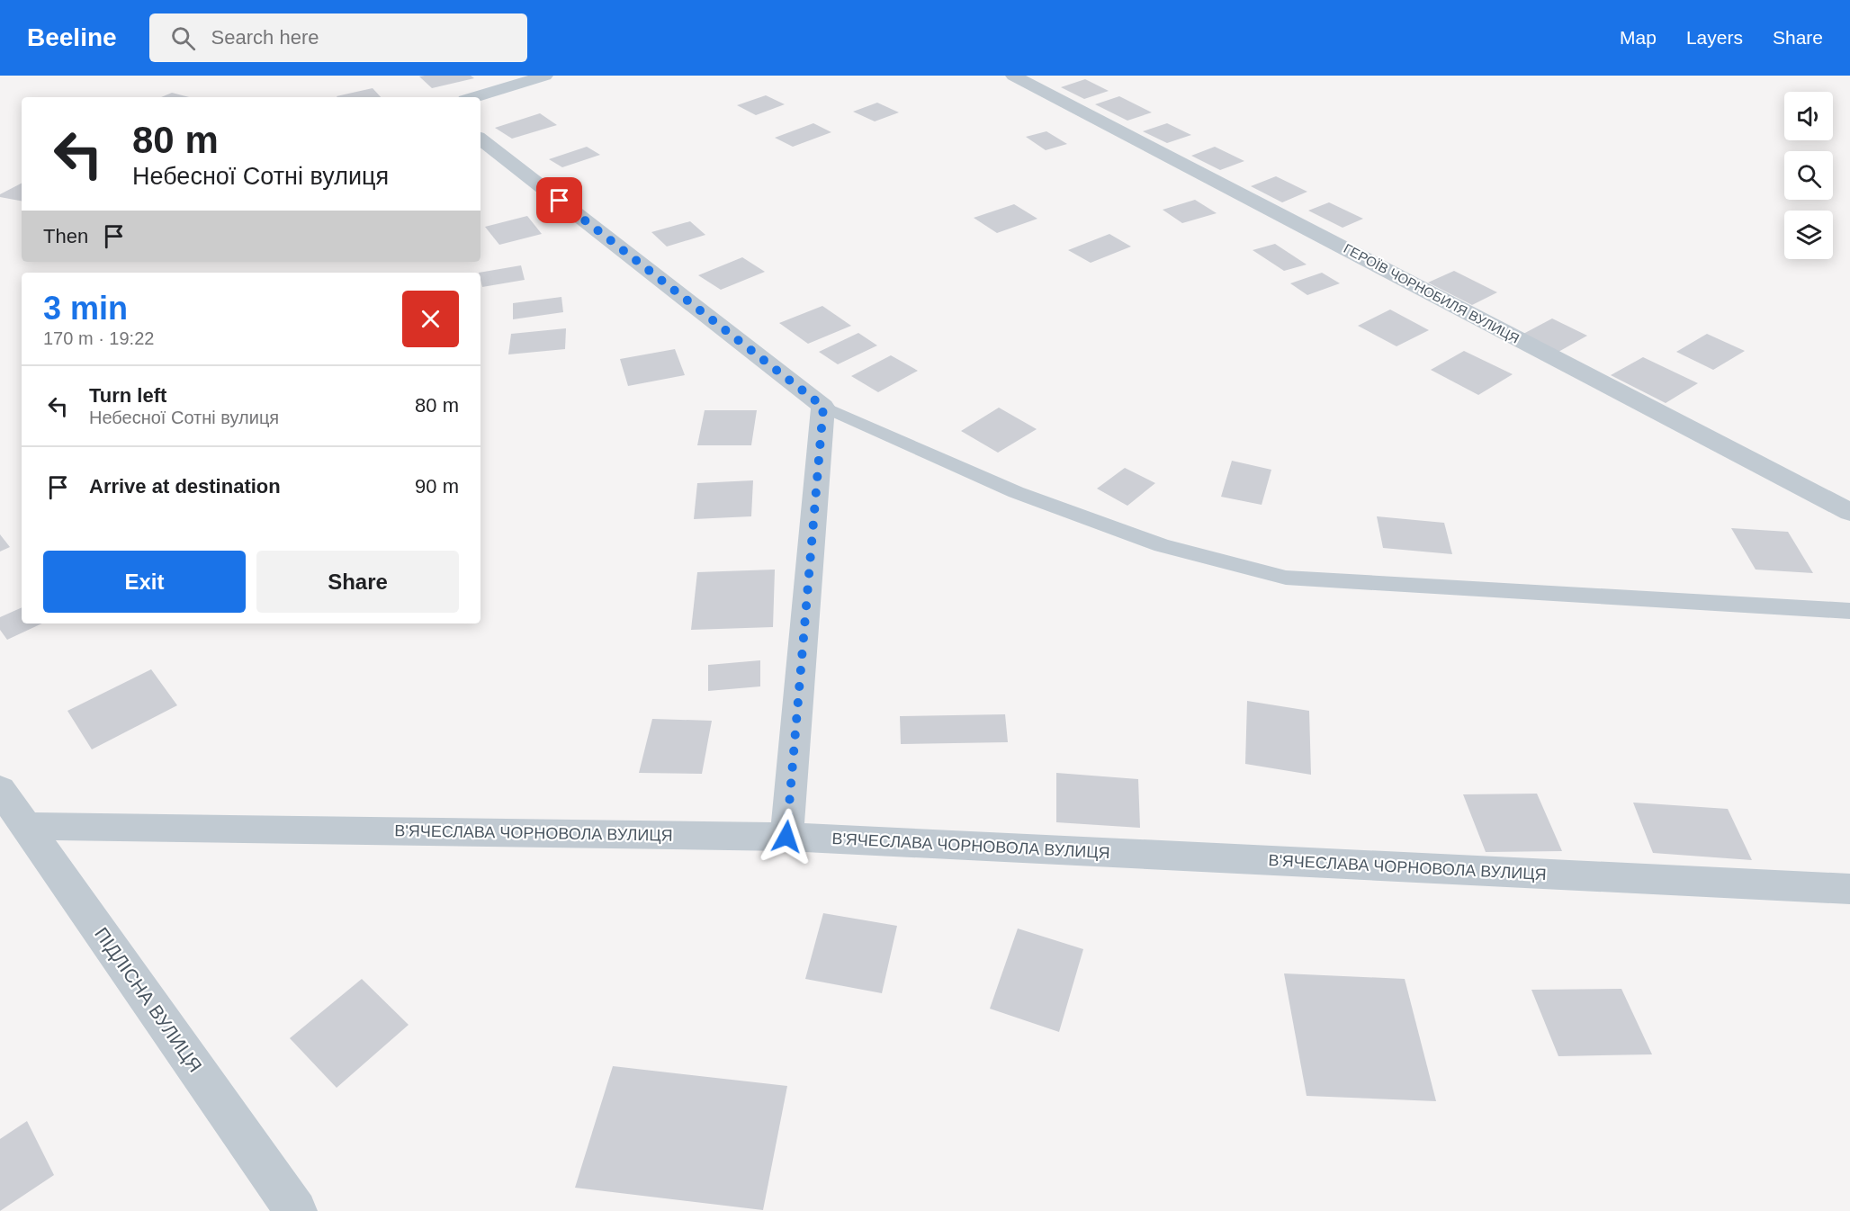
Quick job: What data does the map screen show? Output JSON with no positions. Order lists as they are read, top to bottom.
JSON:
{
  "streets": {
    "street": ["ГЕРОЇВ ЧОРНОБИЛЯ ВУЛИЦЯ", "В'ЯЧЕСЛАВА ЧОРНОВОЛА ВУЛИЦЯ", "ПІДЛІСНА ВУЛИЦЯ"]
  },
  "crossings": [
    ["В'ЯЧЕСЛАВА ЧОРНОВОЛА ВУЛИЦЯ", "ПІДЛІСНА ВУЛИЦЯ"]
  ],
  "page": {
    "header": "Beeline",
    "search": "Search here",
    "nav": ["Map", "Layers", "Share"],
    "turn": ["80 m", "Небесної Сотні вулиця"],
    "then": "Then",
    "heading": ["3 min", "170 m · 19:22"],
    "list": [
      {
        "name": "Turn left",
        "note": "Небесної Сотні вулиця",
        "value": "80 m"
      },
      {
        "name": "Arrive at destination",
        "value": "90 m"
      }
    ],
    "buttons": ["Exit", "Share"]
  }
}
